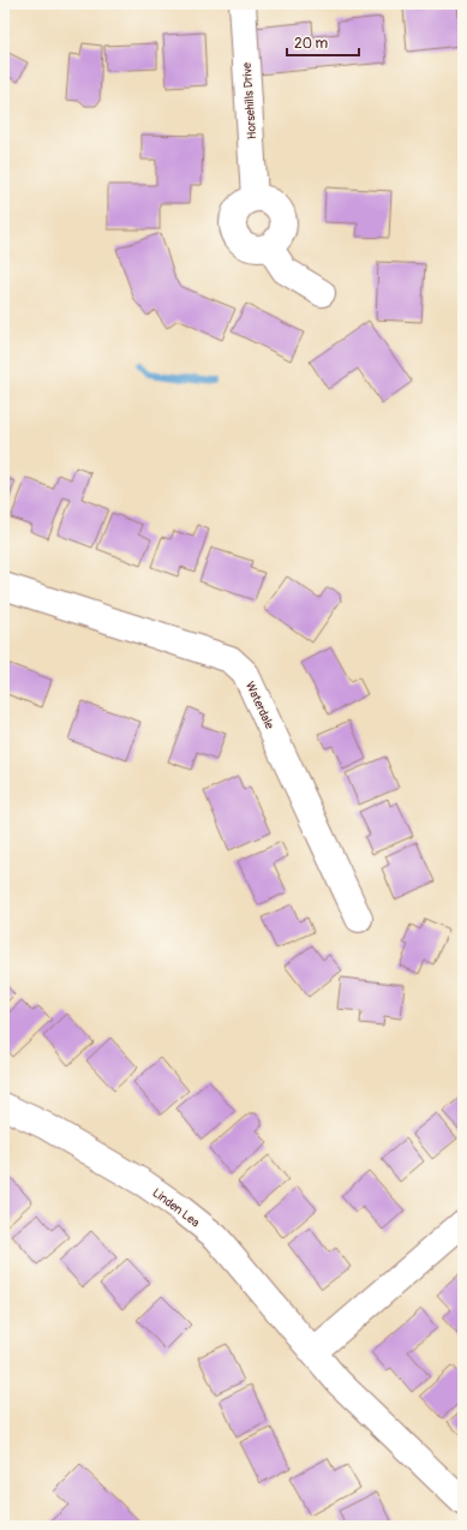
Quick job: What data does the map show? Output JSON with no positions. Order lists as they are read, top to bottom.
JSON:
{
  "streets": {
    "street": ["Horsehills Drive", "Waterdale", "Linden Lea"]
  },
  "scale_bar": "20 m"
}
